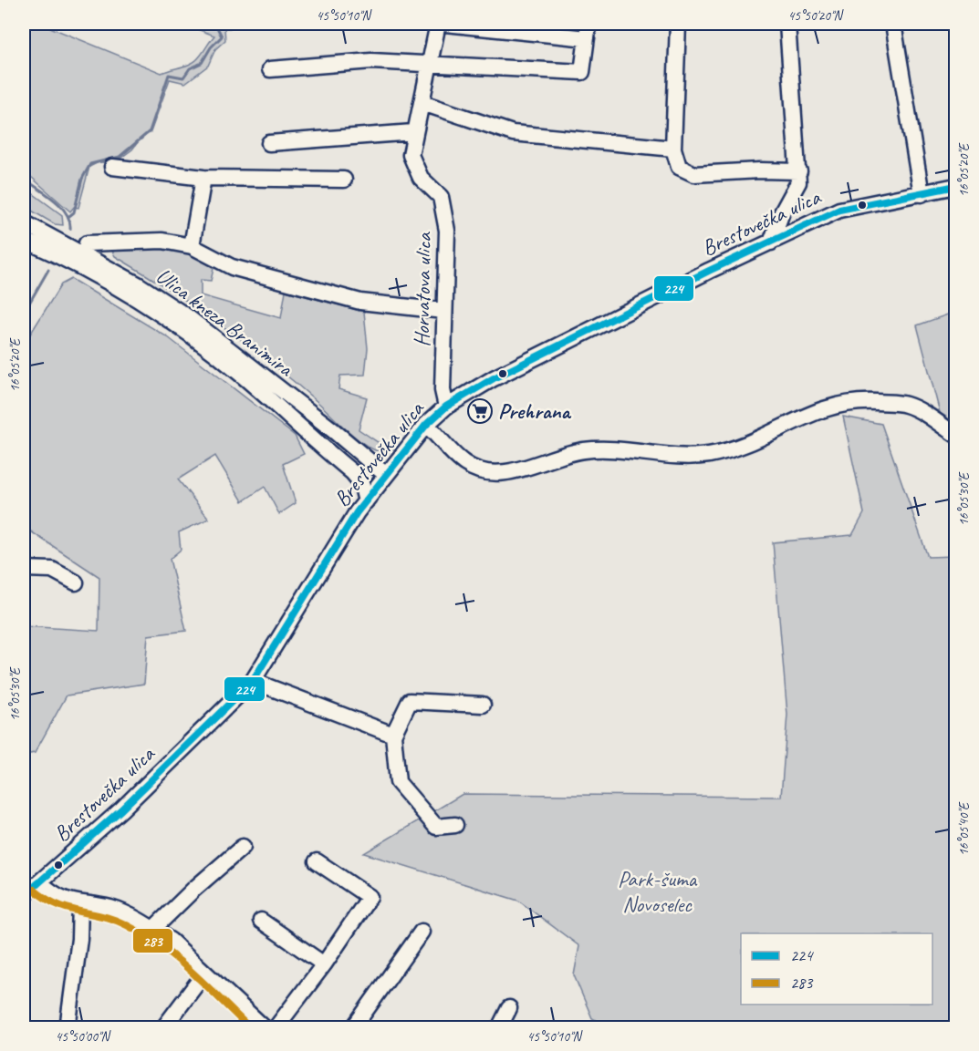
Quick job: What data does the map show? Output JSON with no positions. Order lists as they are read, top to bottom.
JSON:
{
  "streets": {
    "street": ["Brestovečka ulica", "Horvatova ulica", "Ulica kneza Branimira"]
  },
  "crossings": [
    ["Brestovečka ulica", "Horvatova ulica"],
    ["Brestovečka ulica", "Ulica kneza Branimira"]
  ],
  "parks": ["Park-šuma Novoselec"],
  "places": {
    "supermarket": ["Prehrana"]
  },
  "lines": ["transit line 224", "transit line 283"],
  "legend": ["224", "283"],
  "coordinates": [
    "45°50'10\"N",
    "45°50'20\"N",
    "16°05'20\"E",
    "16°05'30\"E",
    "16°05'40\"E",
    "45°50'00\"N"
  ]
}
